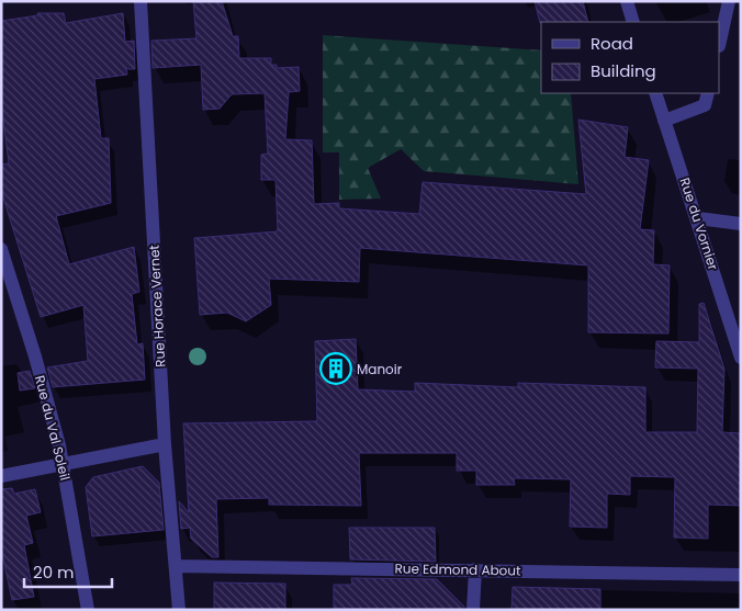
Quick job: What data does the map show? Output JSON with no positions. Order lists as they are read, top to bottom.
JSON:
{
  "streets": {
    "street": [
      "Rue du Vornier",
      "Rue Horace Vernet",
      "Rue du Val Soleil",
      "Rue Edmond About"
    ]
  },
  "crossings": [
    ["Rue Horace Vernet", "Rue Edmond About"]
  ],
  "places": {
    "building": ["Manoir"]
  },
  "legend": ["Road", "Building"],
  "scale_bar": "20 m"
}
